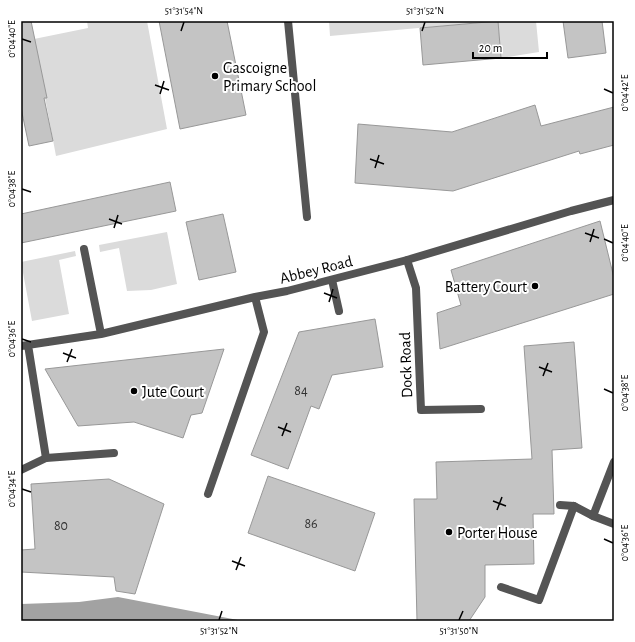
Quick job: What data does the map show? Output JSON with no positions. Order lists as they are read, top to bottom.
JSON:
{
  "streets": {
    "street": ["Abbey Road", "Dock Road"]
  },
  "crossings": [
    ["Abbey Road", "Dock Road"]
  ],
  "places": [
    "Gascoigne Primary School",
    "Battery Court",
    "Jute Court",
    "Porter House"
  ],
  "house_numbers": ["84", "86", "80"],
  "scale_bar": "20 m",
  "coordinates": [
    "51°31'54\"N",
    "51°31'52\"N",
    "0°04'40\"E",
    "0°04'42\"E",
    "0°04'38\"E",
    "0°04'36\"E",
    "0°04'34\"E",
    "51°31'50\"N"
  ]
}
